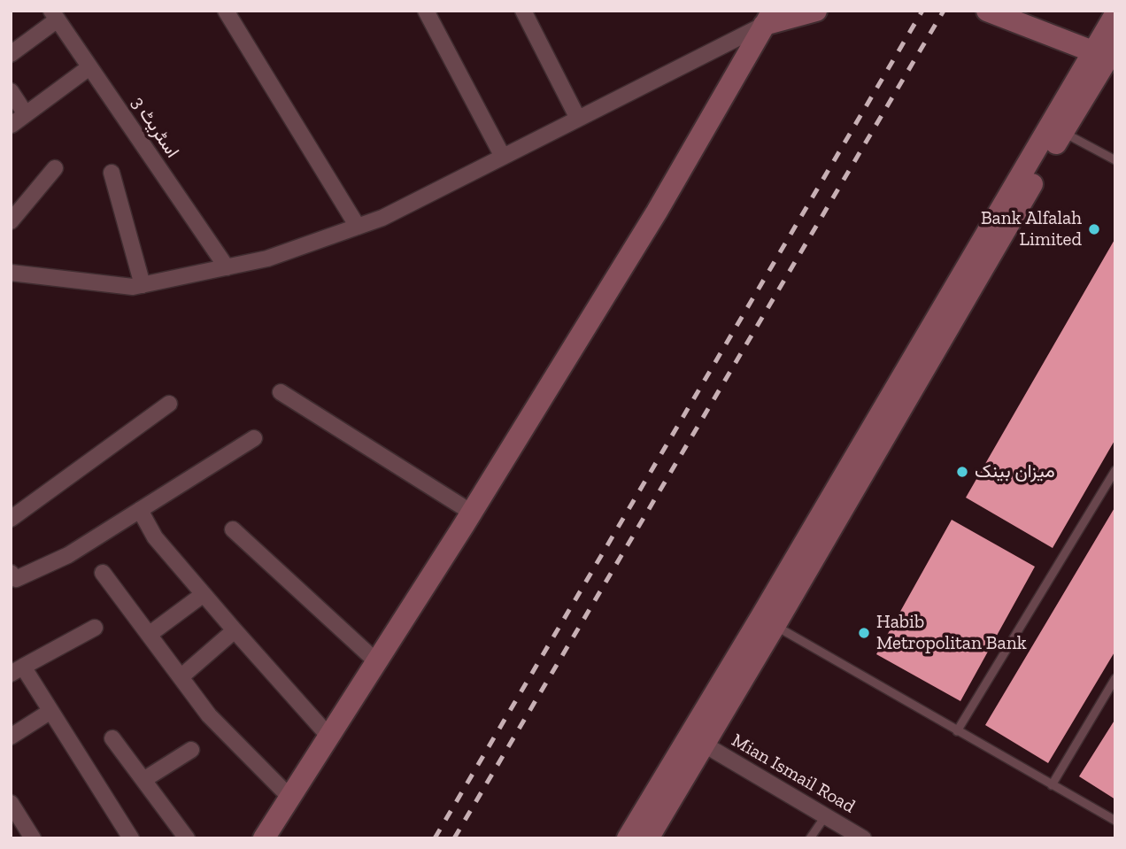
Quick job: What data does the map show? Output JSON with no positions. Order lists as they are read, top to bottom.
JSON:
{
  "streets": {
    "street": ["اسٹریٹ 3", "Mian Ismail Road"]
  },
  "places": ["Bank Alfalah Limited", "میزان بینک", "Habib Metropolitan Bank"]
}
